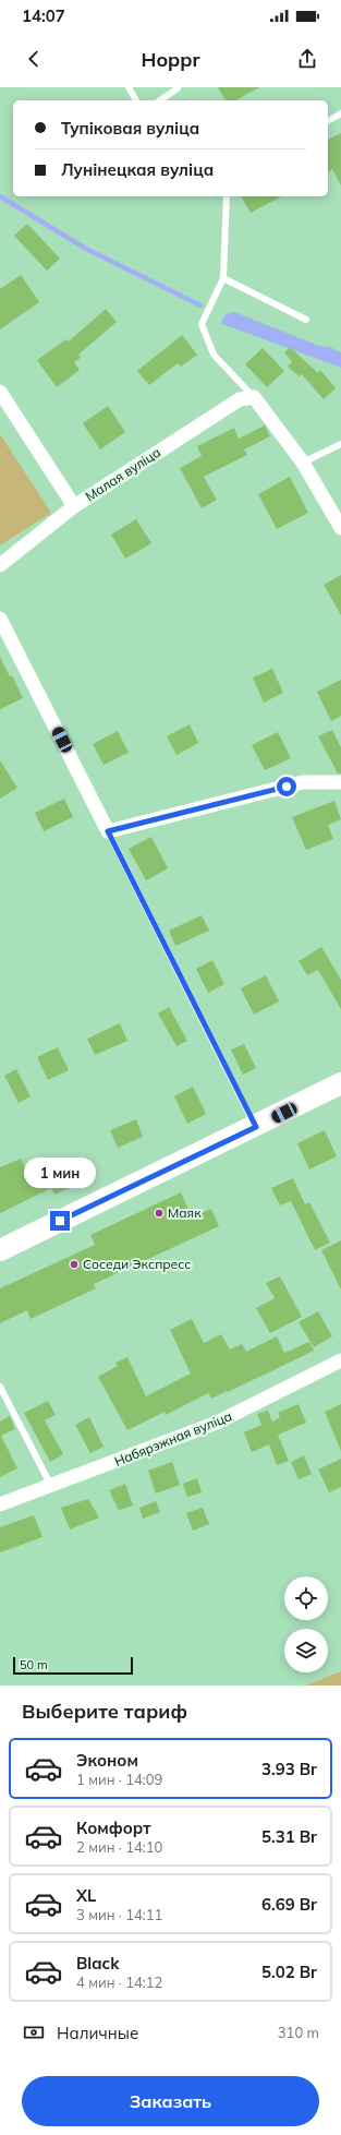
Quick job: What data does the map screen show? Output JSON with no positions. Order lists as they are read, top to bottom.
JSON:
{
  "streets": {
    "street": ["Малая вуліца", "Набярэжная вуліца"]
  },
  "places": ["Маяк", "Соседи Экспресс"],
  "scale_bar": "50 m",
  "page": {
    "status": "14:07",
    "header": "Hoppr",
    "banner": ["Тупіковая вуліца", "Лунінецкая вуліца"],
    "bubble": "1 мин",
    "scale": "50 m",
    "heading": "Выберите тариф",
    "list": [
      {
        "name": "Эконом",
        "note": "1 мин · 14:09",
        "value": "3.93 Br"
      },
      {
        "name": "Комфорт",
        "note": "2 мин · 14:10",
        "value": "5.31 Br"
      },
      {
        "name": "XL",
        "note": "3 мин · 14:11",
        "value": "6.69 Br"
      },
      {
        "name": "Black",
        "note": "4 мин · 14:12",
        "value": "5.02 Br"
      }
    ],
    "pay": ["Наличные", "310 m"],
    "buttons": "Заказать"
  }
}
